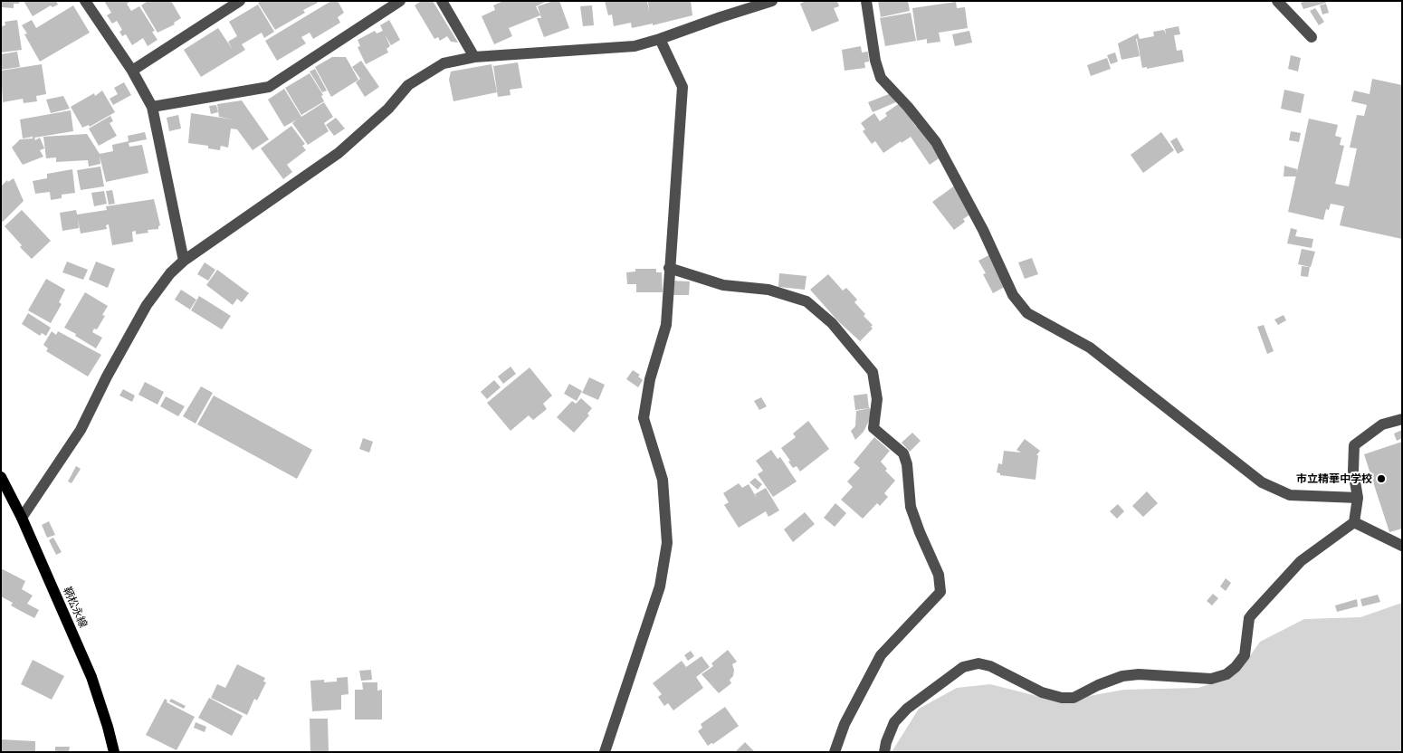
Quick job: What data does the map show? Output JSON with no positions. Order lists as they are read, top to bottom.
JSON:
{
  "streets": {
    "main road": ["鞆松永線"]
  },
  "places": ["市立精華中学校"]
}
